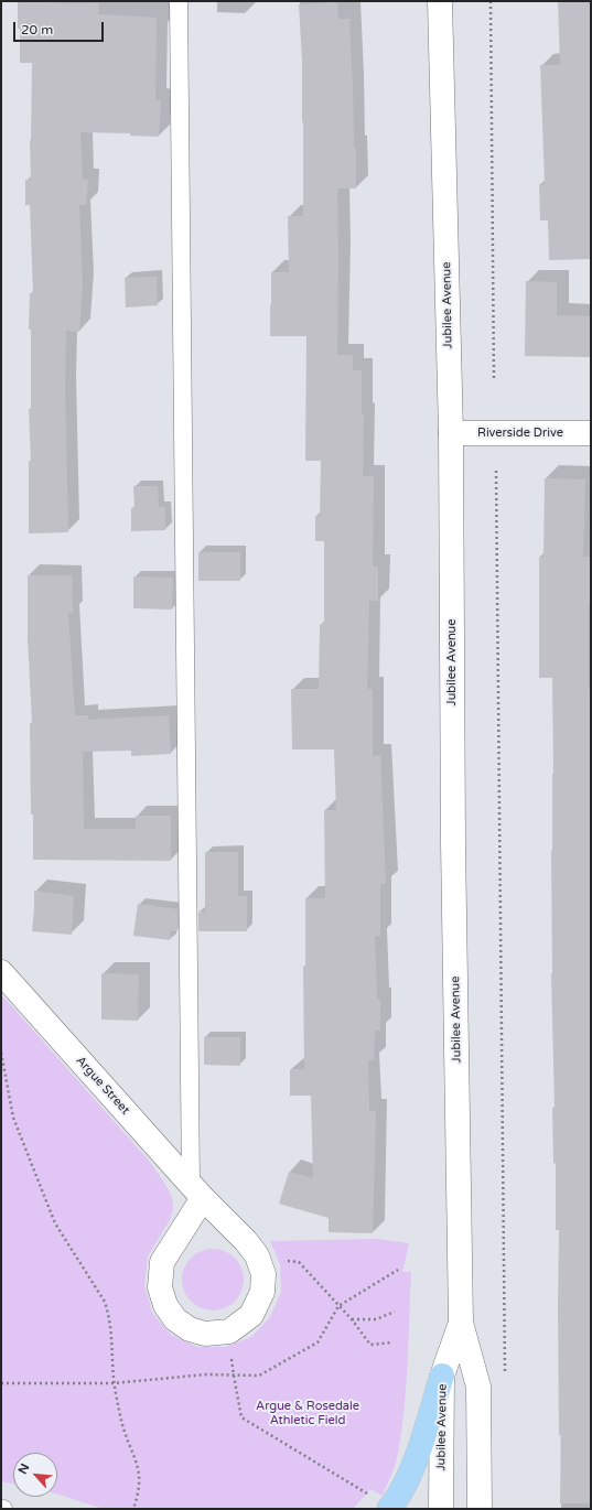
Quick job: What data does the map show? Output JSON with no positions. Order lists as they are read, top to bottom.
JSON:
{
  "streets": {
    "main road": ["Jubilee Avenue", "Riverside Drive", "Argue Street"]
  },
  "crossings": [
    ["Jubilee Avenue", "Riverside Drive"]
  ],
  "parks": ["Argue & Rosedale Athletic Field"],
  "scale_bar": "20 m",
  "north": "top left"
}
